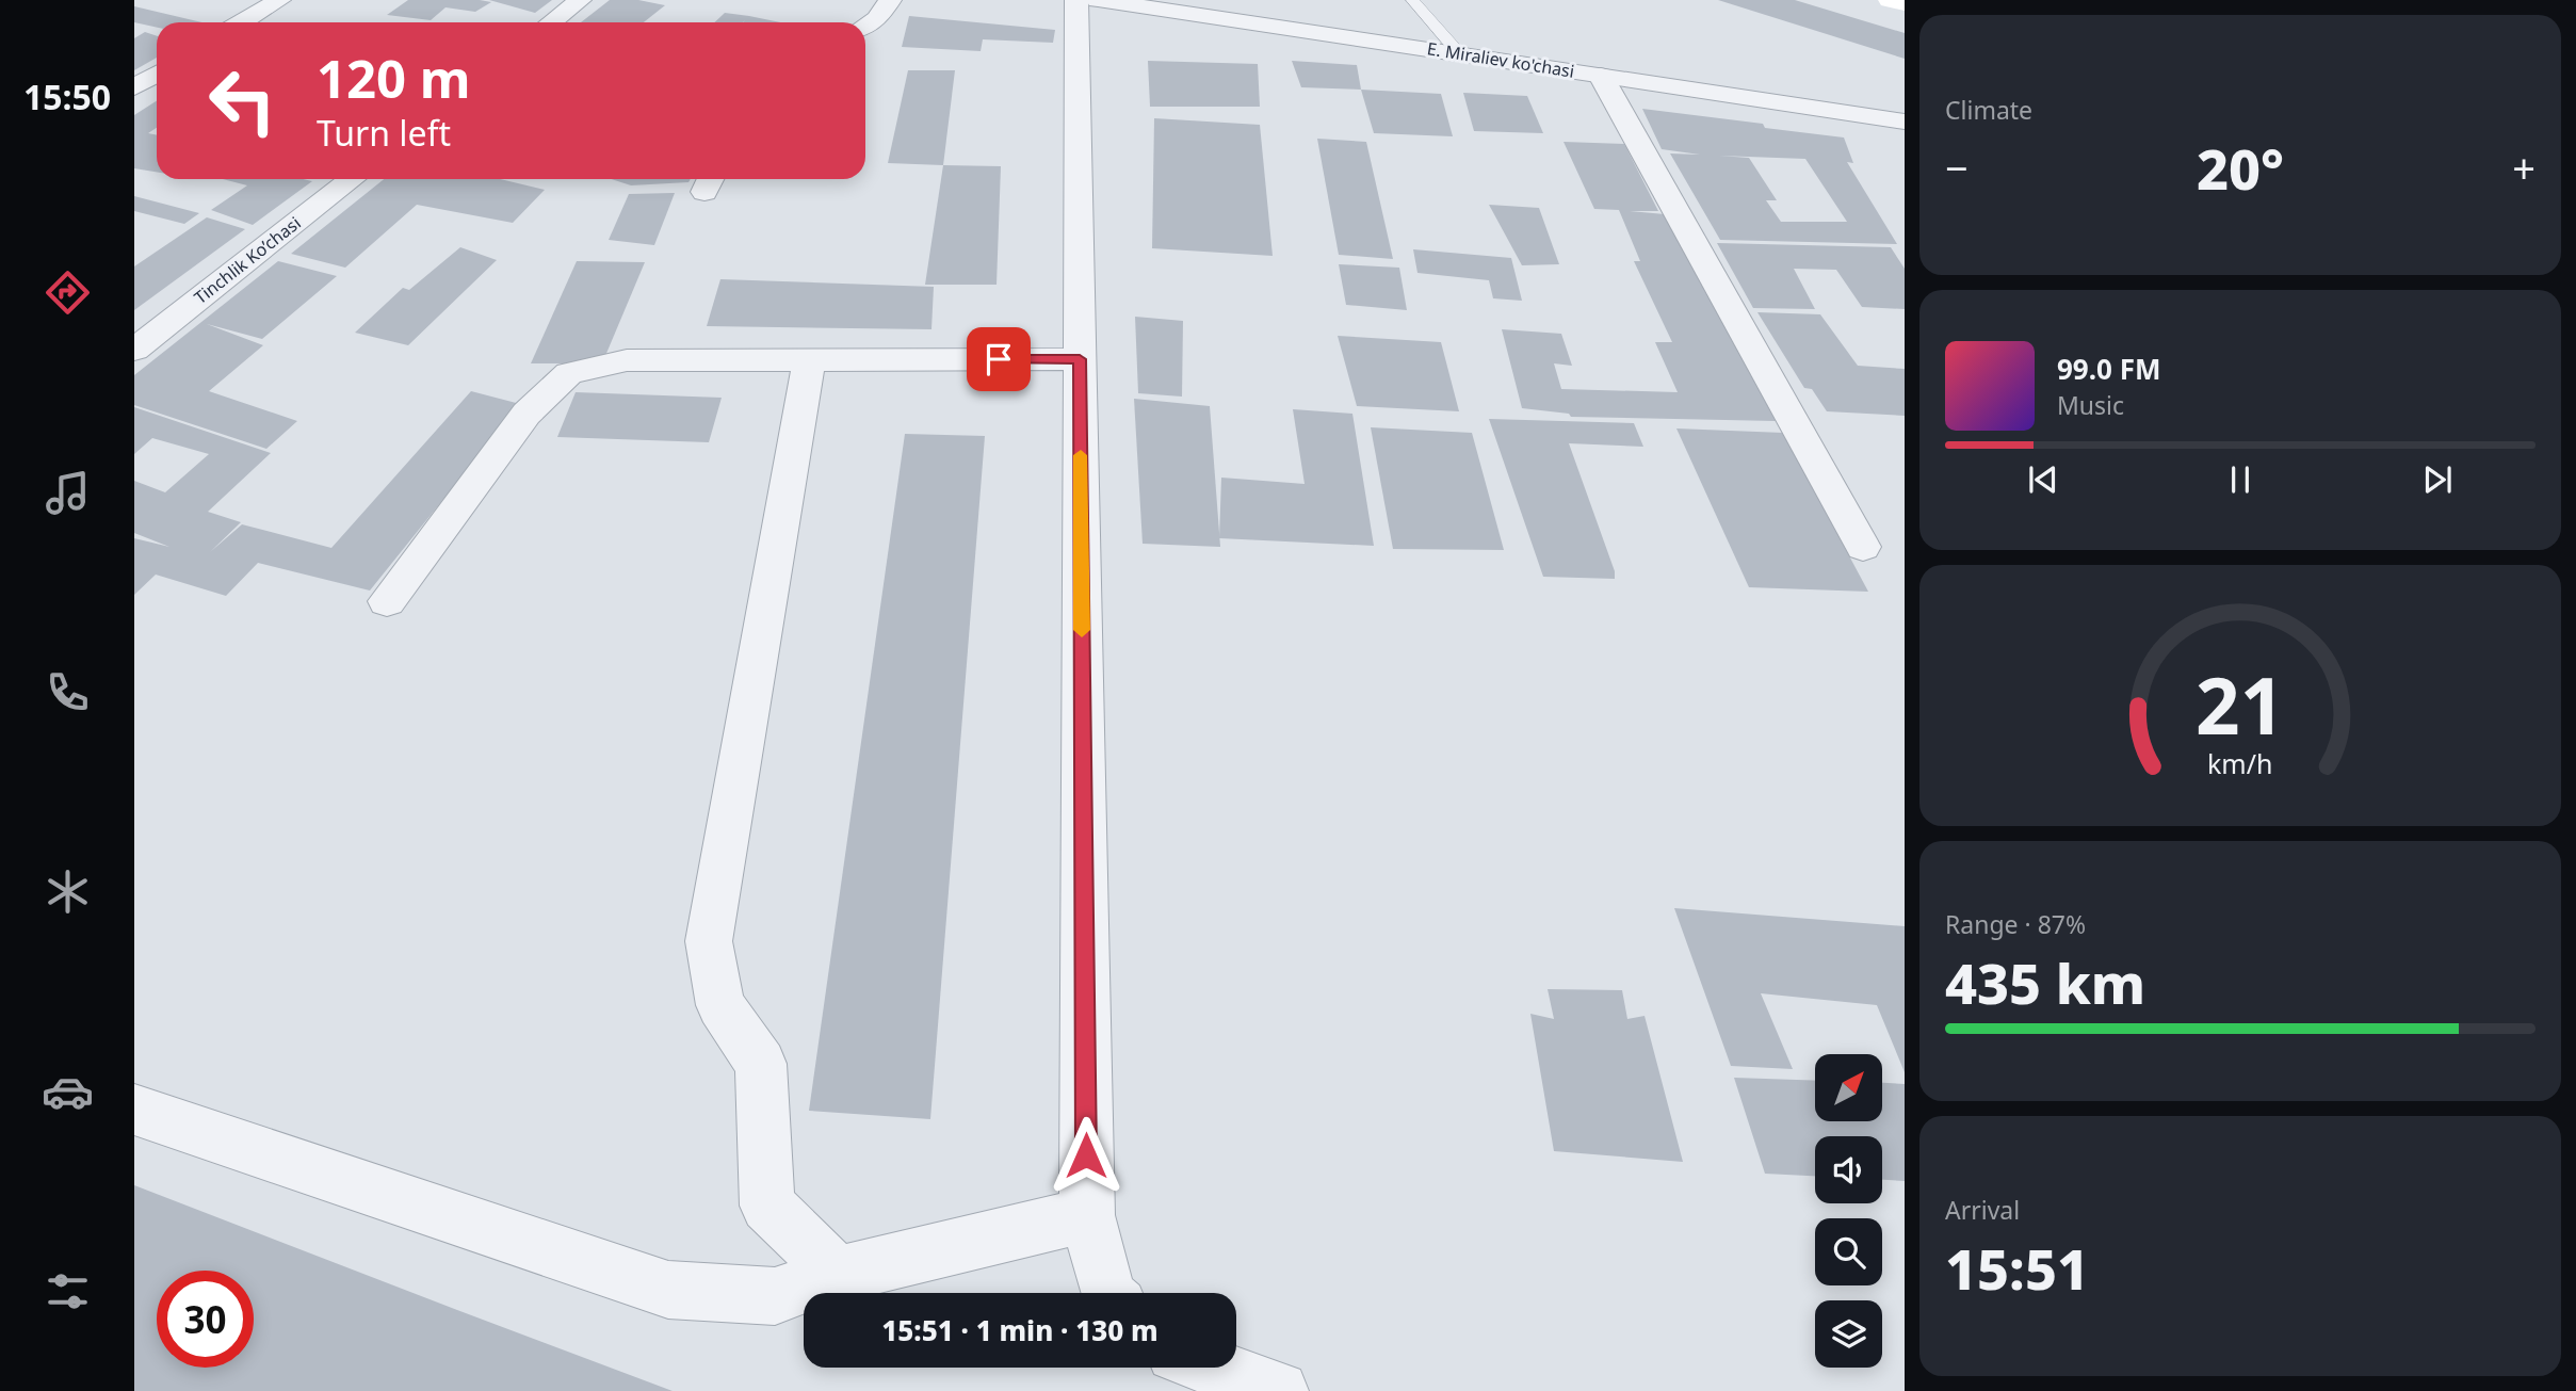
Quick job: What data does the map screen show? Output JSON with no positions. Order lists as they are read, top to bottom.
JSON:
{
  "streets": {
    "street": ["E. Miraliev ko'chasi", "Tinchlik Ko’chasi"]
  },
  "north": "top right",
  "page": {
    "tabs": "15:50",
    "tile": [
      "Climate",
      ["Range · 87%", "435 km"],
      ["Arrival", "15:51"]
    ],
    "turn": ["120 m", "Turn left"],
    "heat": ["−", "20°", "+"],
    "song": ["99.0 FM", "Music"],
    "limit": "30",
    "trip": "15:51 · 1 min · 130 m",
    "gauge": ["21", "km/h"]
  }
}
